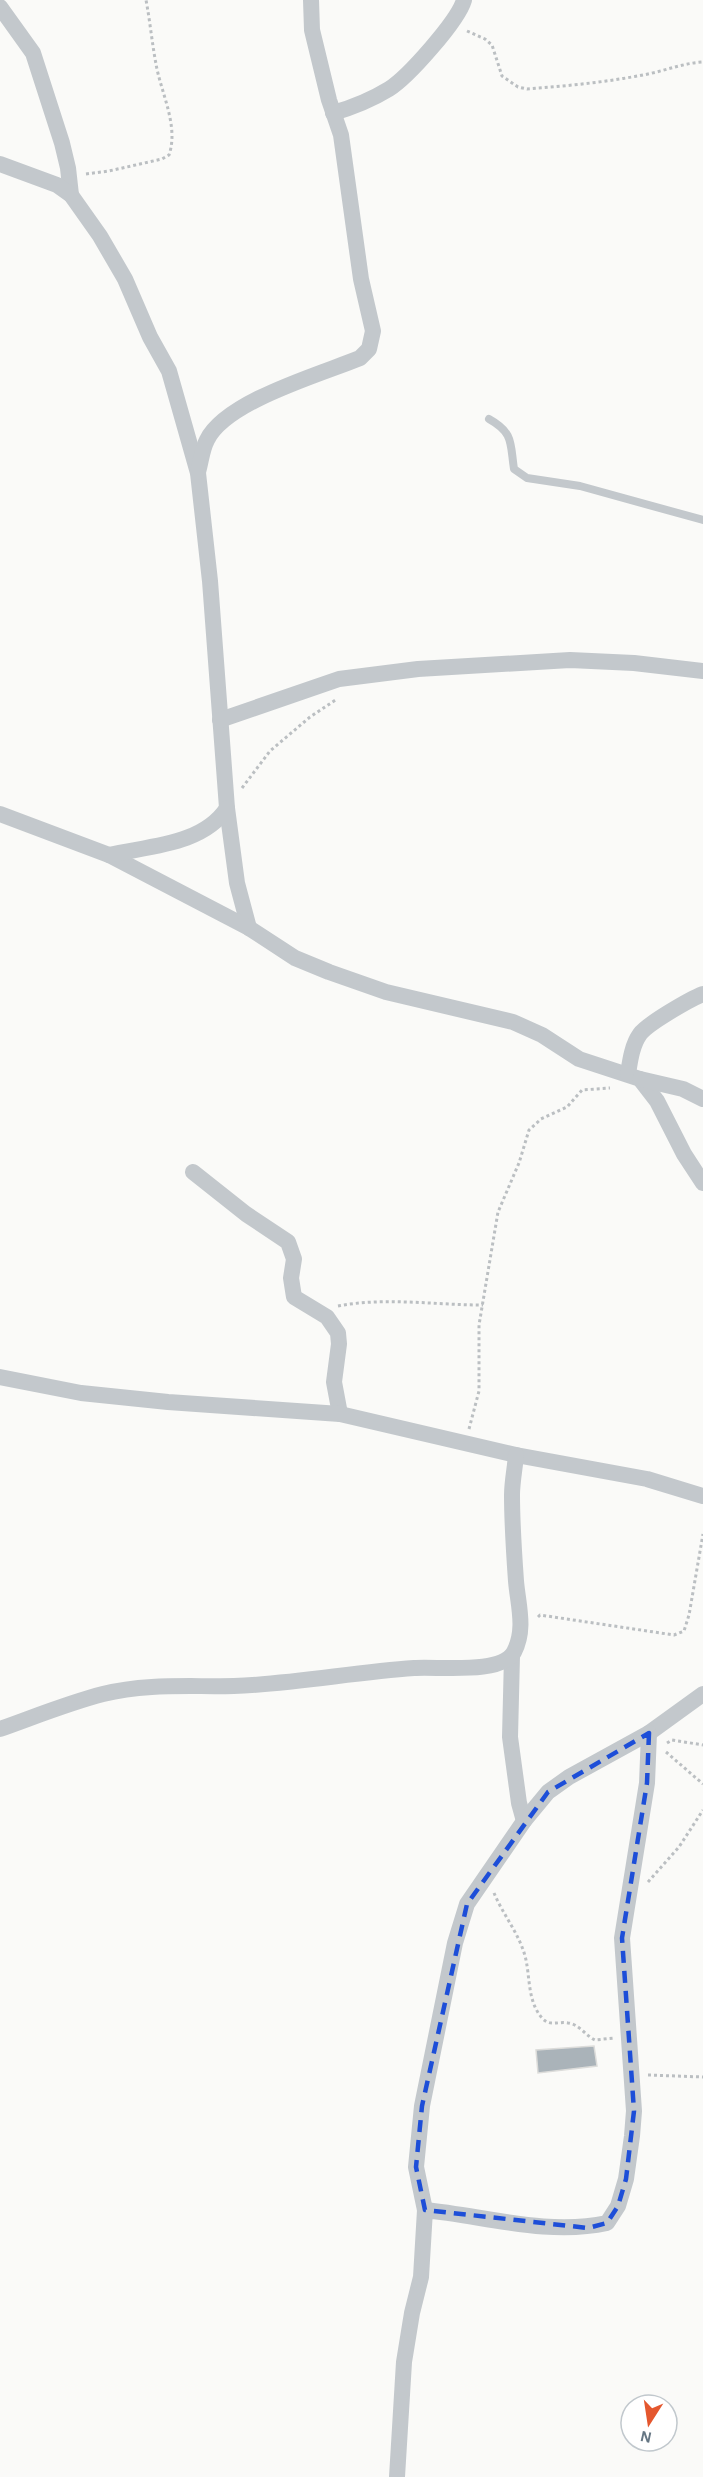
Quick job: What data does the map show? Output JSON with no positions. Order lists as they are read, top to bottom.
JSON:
{
  "north": "bottom"
}
